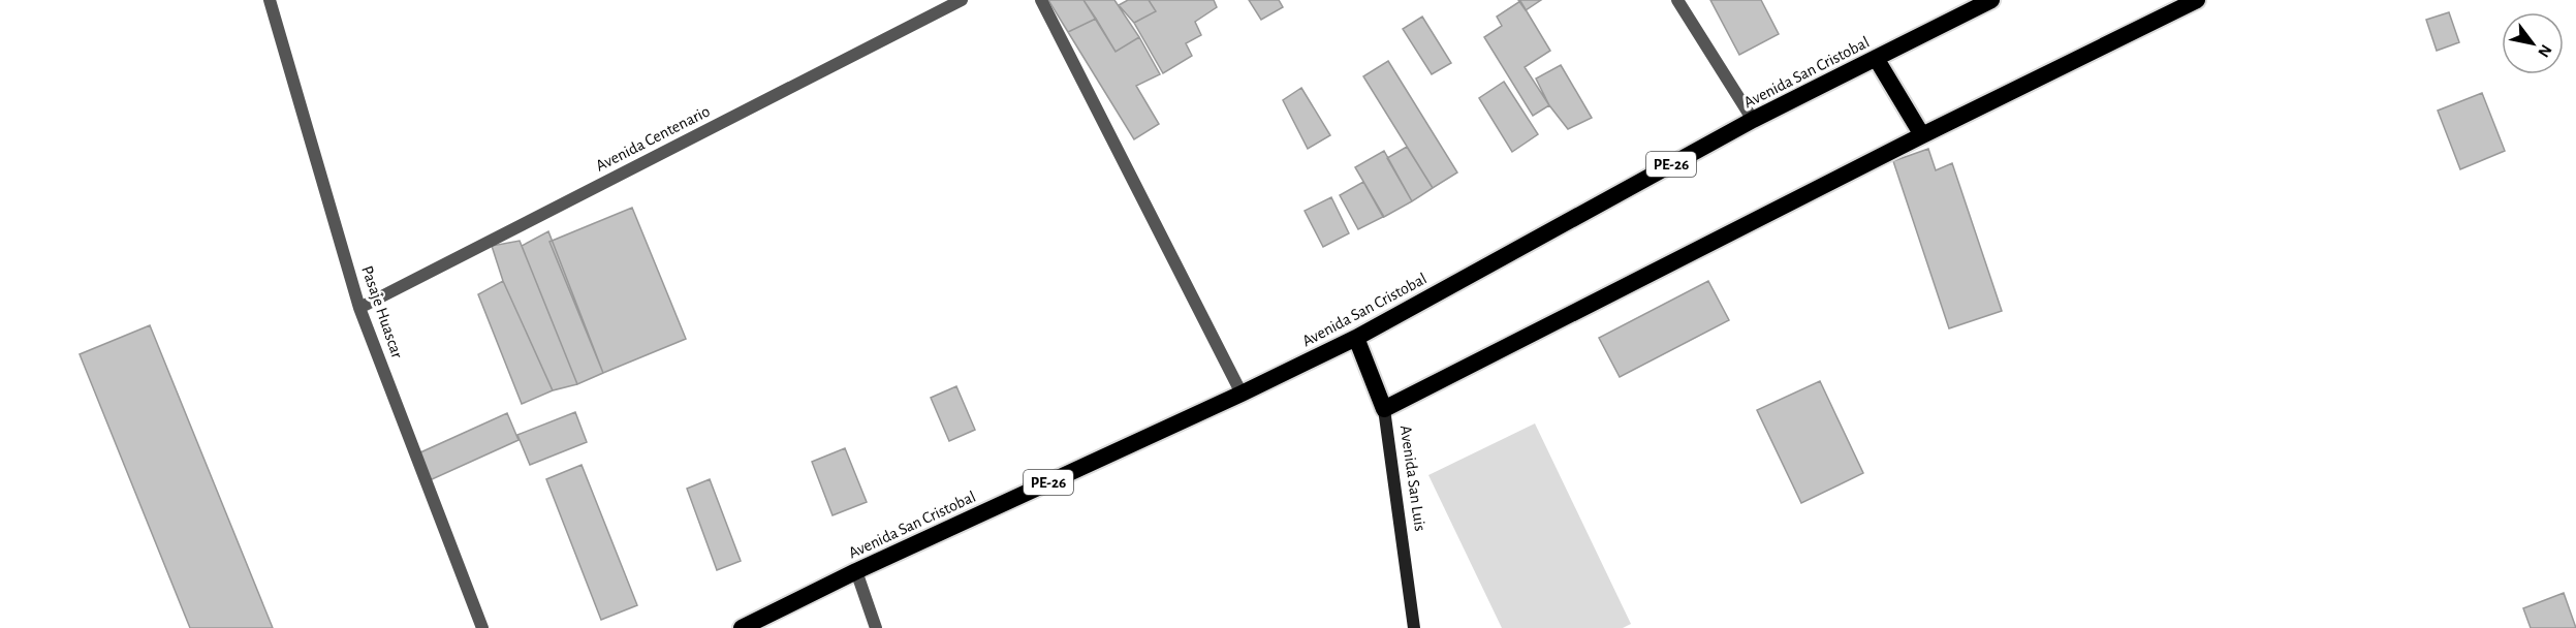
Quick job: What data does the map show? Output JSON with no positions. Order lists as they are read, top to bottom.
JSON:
{
  "streets": {
    "highway": ["Avenida San Cristobal", "PE-26", "Avenida San Luis"],
    "street": ["Avenida Centenario", "Pasaje Huascar"]
  },
  "crossings": [
    ["Avenida San Cristobal", "Avenida San Luis"],
    ["Avenida Centenario", "Pasaje Huascar"]
  ],
  "north": "bottom right"
}
